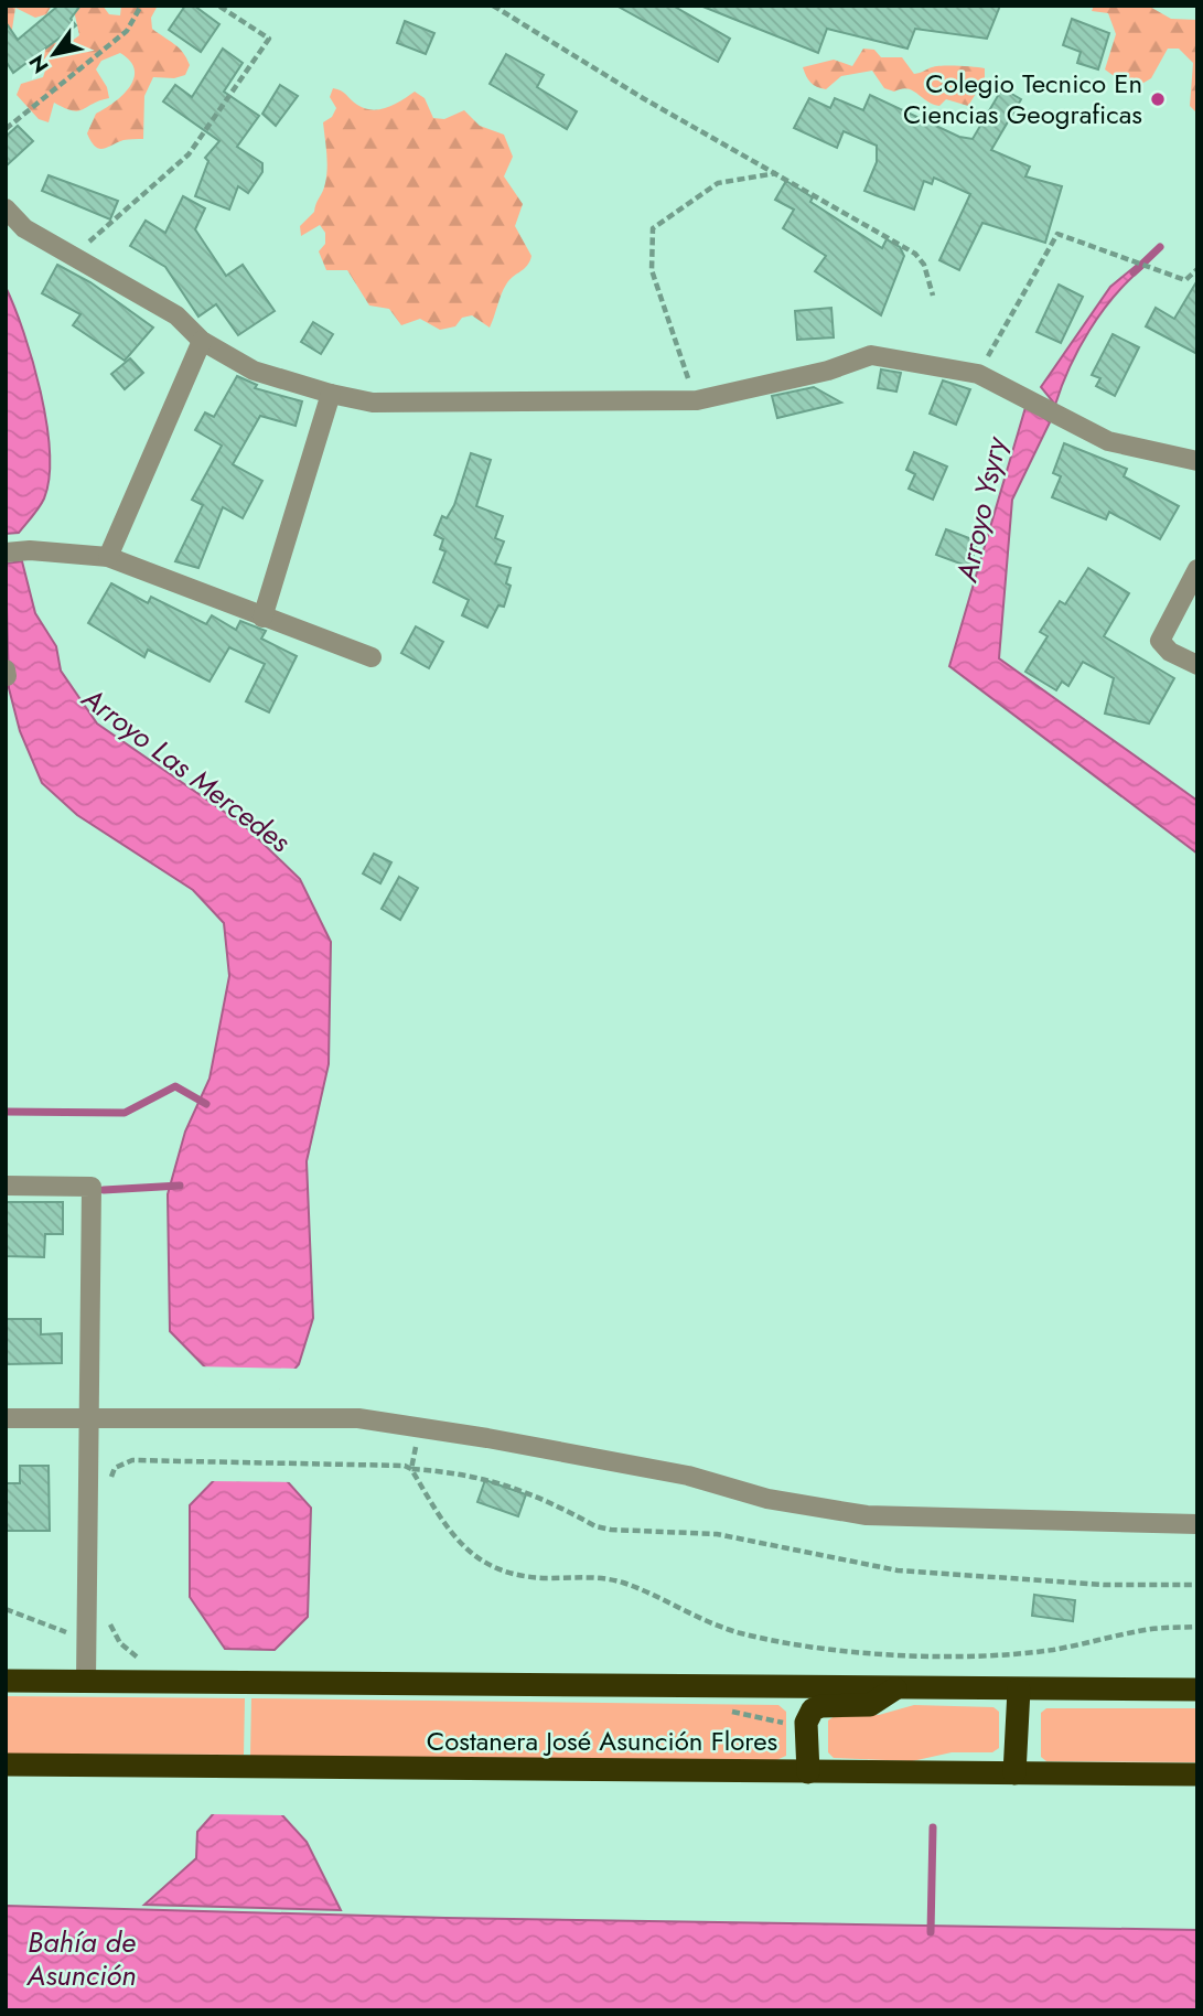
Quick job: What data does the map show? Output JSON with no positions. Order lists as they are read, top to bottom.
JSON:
{
  "streets": {
    "highway": ["Costanera José Asunción Flores"]
  },
  "water": ["Arroyo Ysyry", "Arroyo Las Mercedes", "Bahía de Asunción"],
  "places": ["Colegio Tecnico En Ciencias Geograficas"],
  "north": "bottom left"
}
